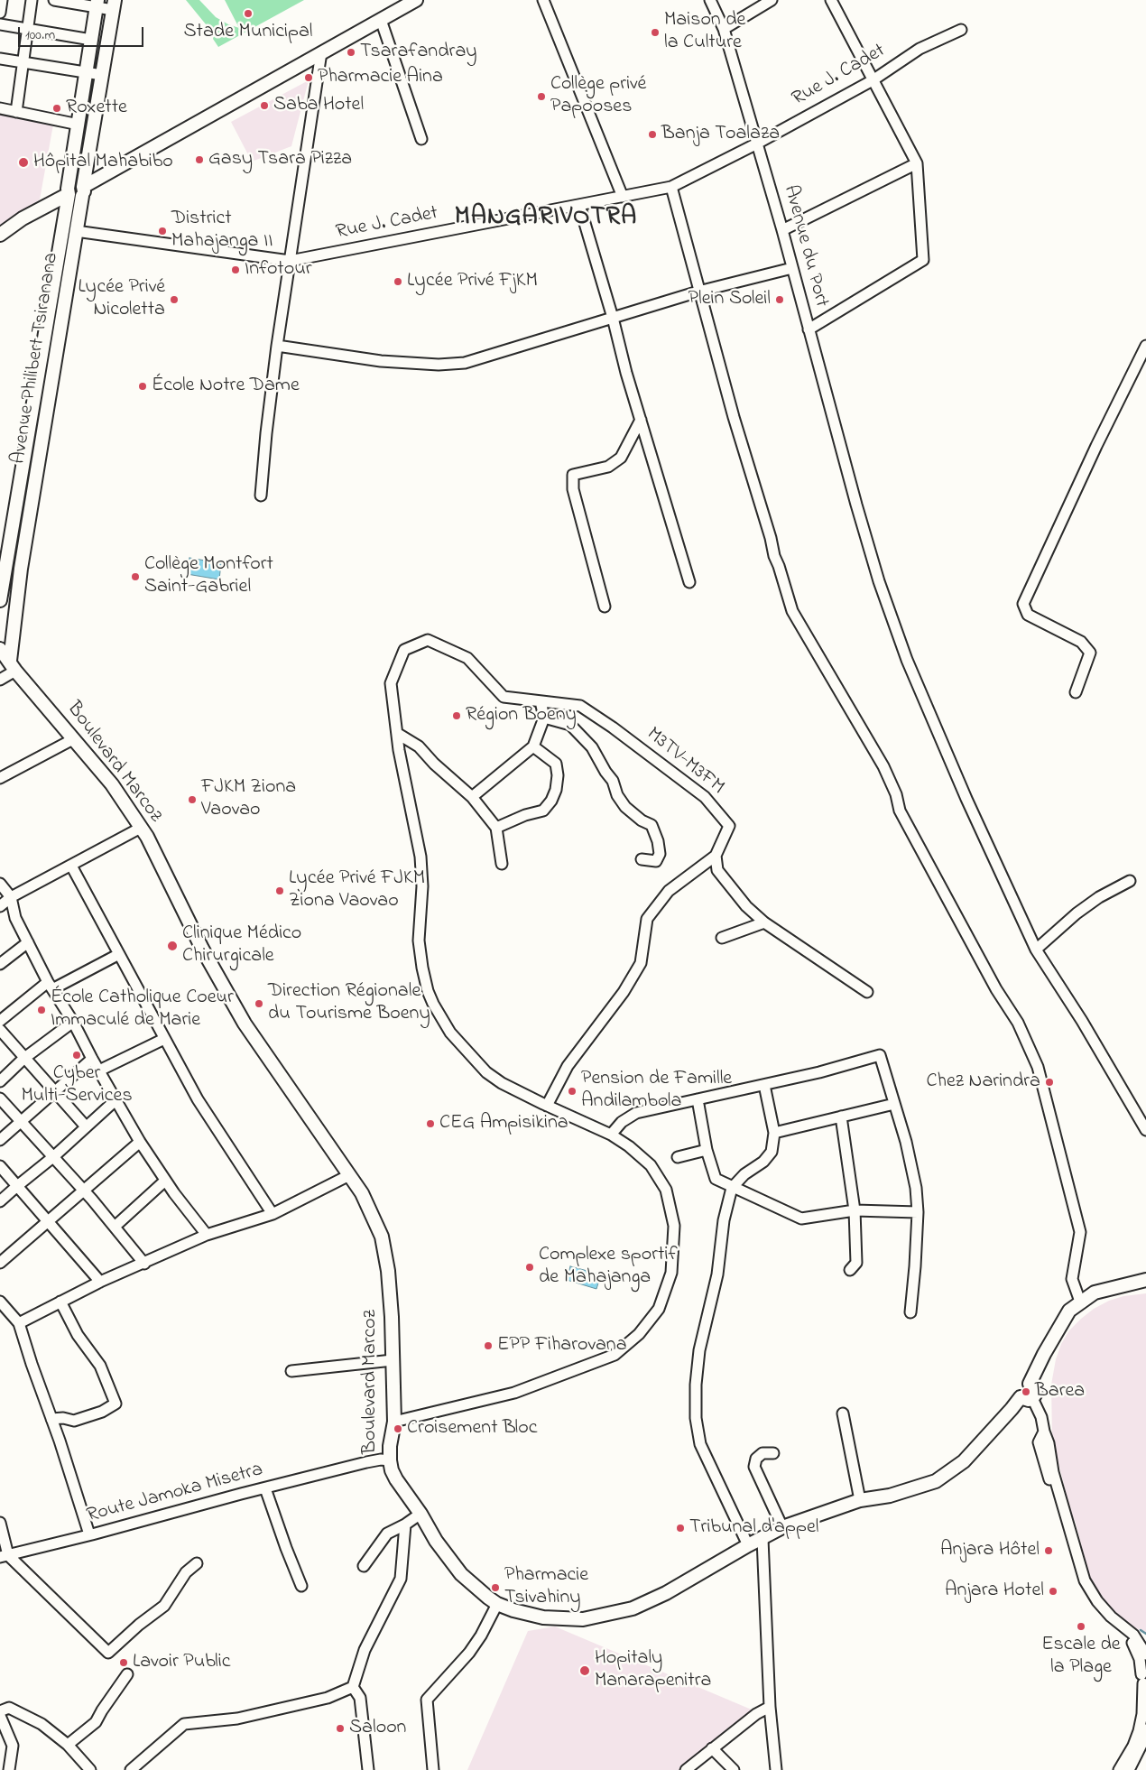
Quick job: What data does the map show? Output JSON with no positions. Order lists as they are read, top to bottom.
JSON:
{
  "streets": {
    "main road": ["Avenue Philibert Tsiranana", "Boulevard Marcoz"],
    "street": [
      "Rue J. Cadet",
      "Avenue du Port",
      "M3TV-M3FM",
      "Route Jamoka Misetra"
    ]
  },
  "crossings": [
    ["Rue J. Cadet", "Avenue du Port"],
    ["Rue J. Cadet", "Avenue Philibert Tsiranana"],
    ["Avenue Philibert Tsiranana", "Boulevard Marcoz"],
    ["Boulevard Marcoz", "Route Jamoka Misetra"]
  ],
  "districts": ["MANGARIVOTRA"],
  "places": [
    "Stade Municipal",
    "Maison de la Culture",
    "Tsarafandray",
    "Pharmacie Aina",
    "Collège privé Papooses",
    "Saba Hotel",
    "Roxette",
    "Banja Toalaza",
    "Gasy Tsara Pizza",
    "Hôpital Mahabibo",
    "District Mahajanga II",
    "Infotour",
    "Lycée Privé FjKM",
    "Lycée Privé Nicoletta",
    "Plein Soleil",
    "École Notre Dame",
    "Collège Montfort Saint-Gabriel",
    "Région Boeny",
    "FJKM Ziona Vaovao",
    "Lycée Privé FJKM Ziona Vaovao",
    "Clinique Médico Chirurgicale",
    "Direction Régionale du Tourisme Boeny",
    "École Catholique Coeur Immaculé de Marie",
    "Cyber Multi-Services",
    "Chez Narindra",
    "Pension de Famille Andilambola",
    "CEG Ampisikina",
    "Complexe sportif de Mahajanga",
    "EPP Fiharovana",
    "Barea",
    "Croisement Bloc",
    "Tribunal d'appel",
    "Anjara Hôtel",
    "Pharmacie Tsivahiny",
    "Anjara Hotel",
    "Escale de la Plage",
    "Lavoir Public",
    "Hopitaly Manarapenitra",
    "Saloon"
  ],
  "scale_bar": "100 m"
}
